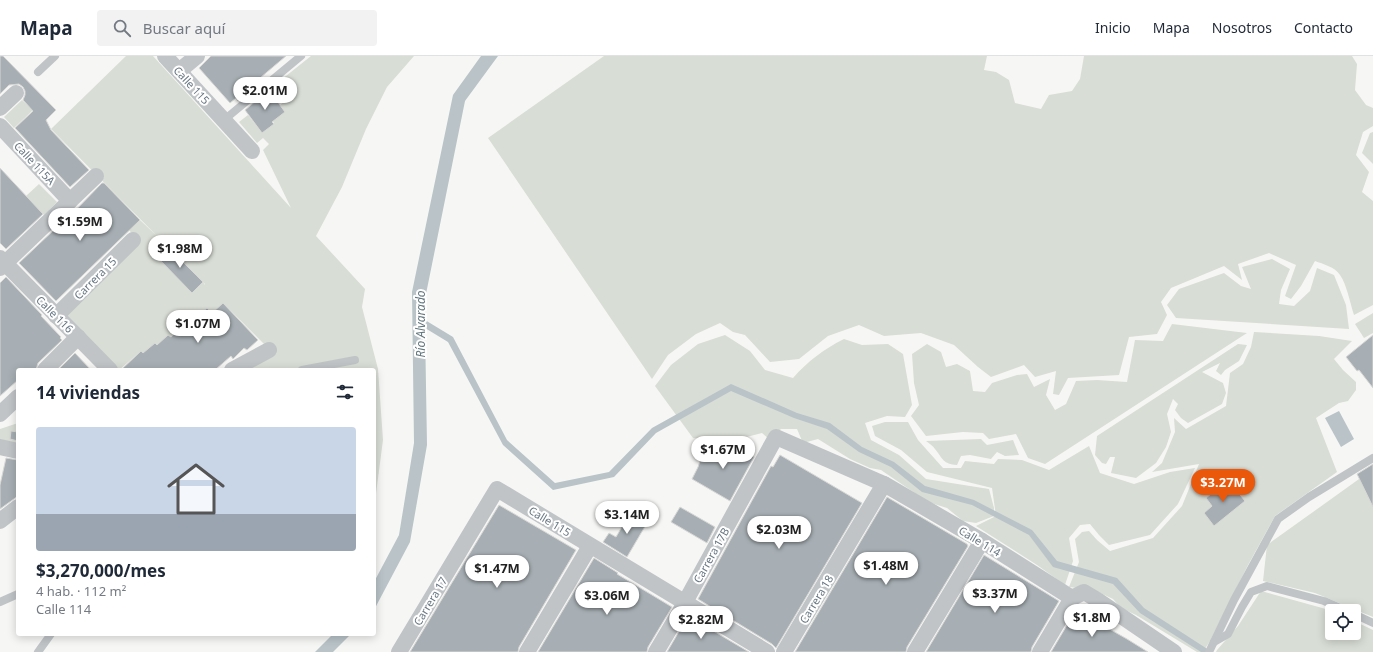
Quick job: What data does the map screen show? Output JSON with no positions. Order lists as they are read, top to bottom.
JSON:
{
  "streets": {
    "street": [
      "Calle 115",
      "Calle 115A",
      "Carrera 15",
      "Calle 116",
      "Calle 114",
      "Carrera 17B",
      "Carrera 18",
      "Carrera 17"
    ]
  },
  "crossings": [
    ["Calle 115", "Carrera 17B"],
    ["Calle 115", "Carrera 17"],
    ["Carrera 15", "Calle 116"],
    ["Calle 114", "Carrera 17B"],
    ["Calle 114", "Carrera 18"]
  ],
  "water": ["Río Alvarado"],
  "page": {
    "header": "Mapa",
    "search": "Buscar aquí",
    "nav": [
      "Inicio",
      "Mapa",
      "Nosotros",
      "Contacto"
    ],
    "price": [
      "$2.01M",
      "$1.59M",
      "$1.98M",
      "$1.07M",
      "$1.67M",
      "$3.27M",
      "$3.14M",
      "$2.03M",
      "$1.48M",
      "$1.47M",
      "$3.37M",
      "$3.06M",
      "$1.8M",
      "$2.82M"
    ],
    "heading": "14 viviendas",
    "list": [
      {
        "name": "$3,270,000/mes",
        "note": "4 hab. · 112 m² · Calle 114"
      }
    ]
  }
}
